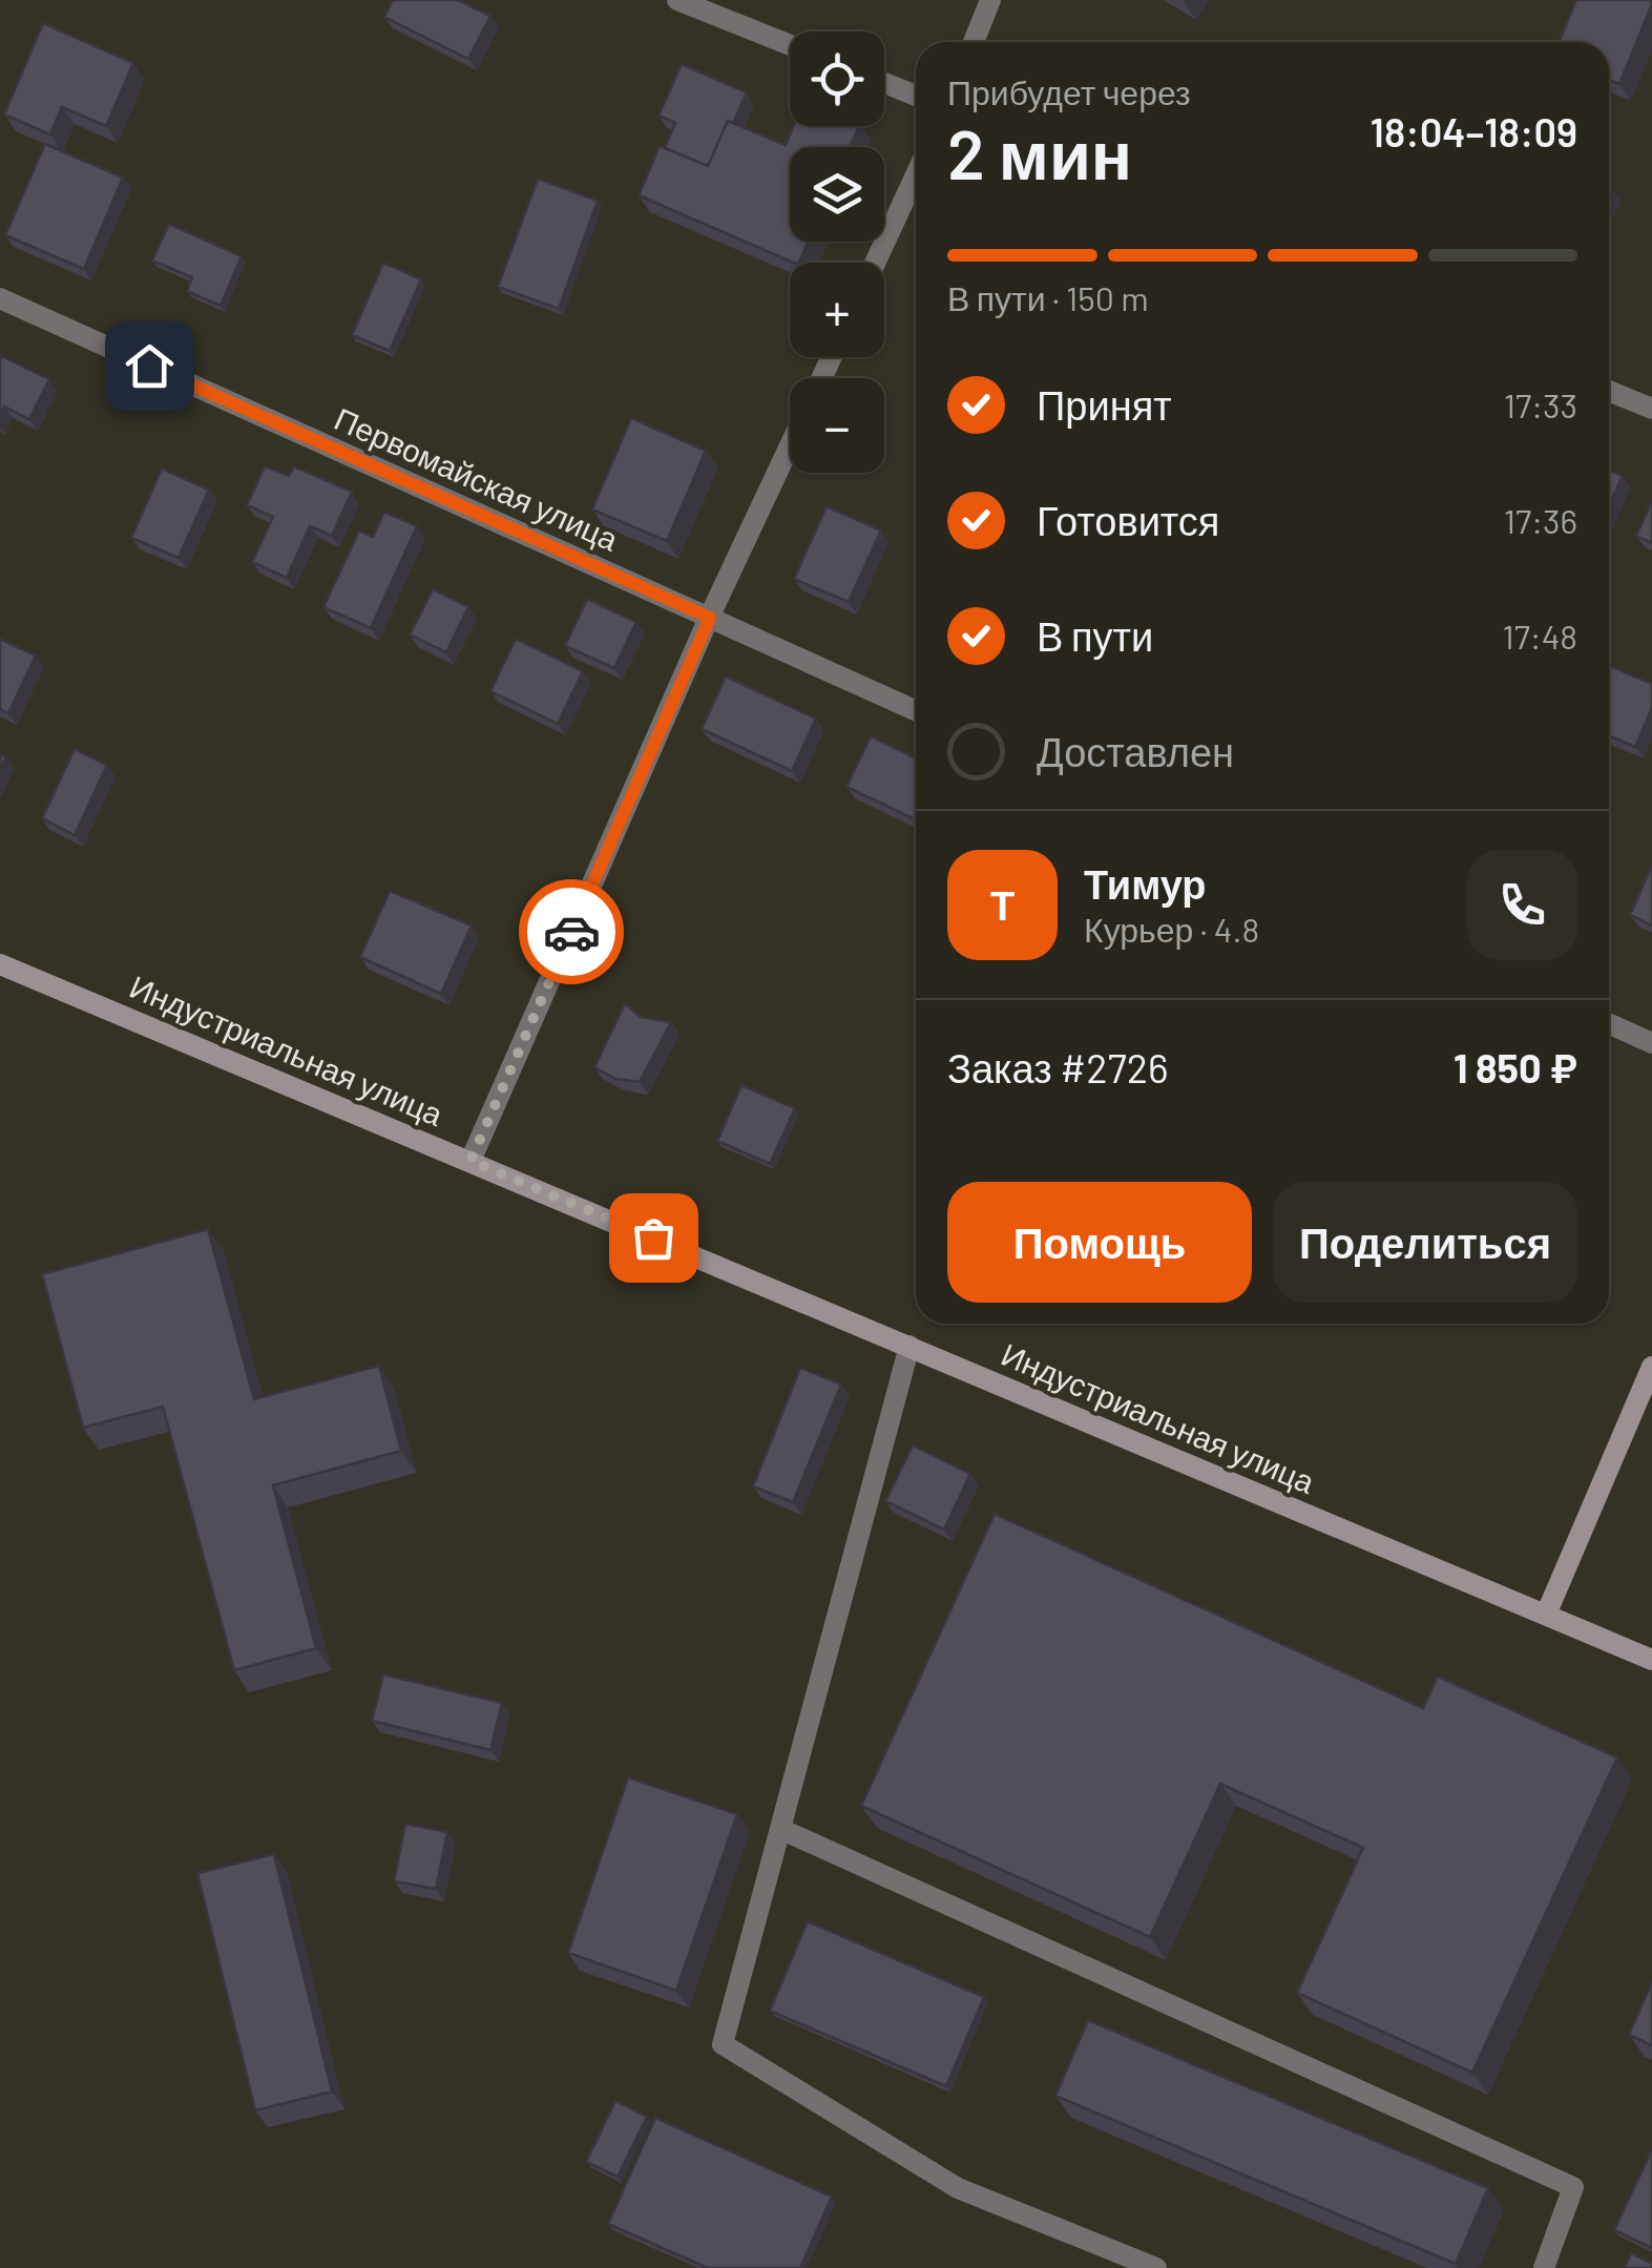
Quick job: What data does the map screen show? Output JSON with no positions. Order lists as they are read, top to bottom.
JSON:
{
  "streets": {
    "main road": ["Индустриальная улица"],
    "street": ["Первомайская улица"]
  },
  "page": {
    "map_buttons": ["+", "−"],
    "heading": ["2 мин", "Прибудет через", "18:04–18:09"],
    "panel": [
      "Тимур",
      "Курьер · 4.8",
      "Заказ #2726",
      "1 850 ₽"
    ],
    "bar": "В пути · 150 m",
    "list": [
      ["Принят", "17:33"],
      ["Готовится", "17:36"],
      ["В пути", "17:48"],
      "Доставлен"
    ],
    "round": "Т",
    "buttons": ["Помощь", "Поделиться"]
  }
}
